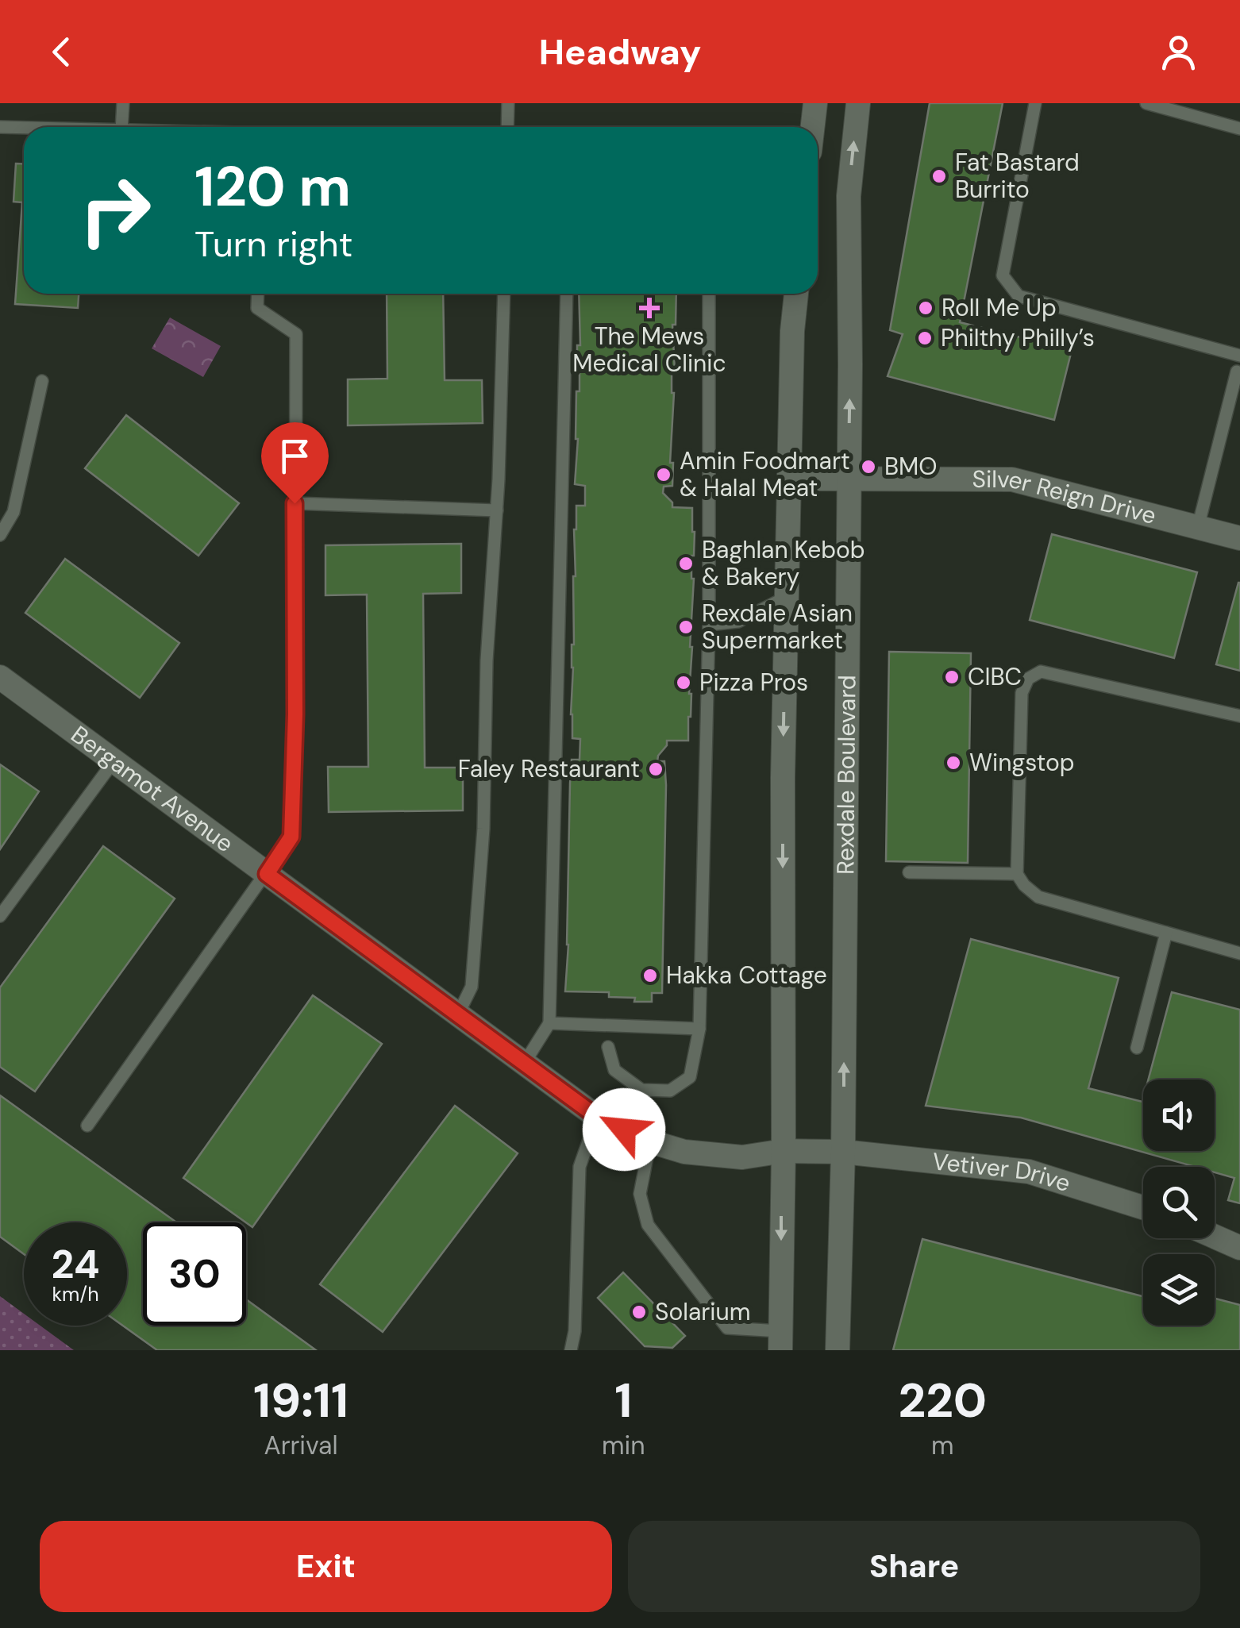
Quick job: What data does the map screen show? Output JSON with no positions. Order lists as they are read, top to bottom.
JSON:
{
  "streets": {
    "main road": [
      "Silver Reign Drive",
      "Rexdale Boulevard",
      "Bergamot Avenue",
      "Vetiver Drive"
    ]
  },
  "crossings": [
    ["Silver Reign Drive", "Rexdale Boulevard"],
    ["Rexdale Boulevard", "Bergamot Avenue"],
    ["Rexdale Boulevard", "Vetiver Drive"],
    ["Bergamot Avenue", "Vetiver Drive"]
  ],
  "places": {
    "other": [
      "Fat Bastard Burrito",
      "Roll Me Up",
      "Philthy Philly’s",
      "BMO",
      "Amin Foodmart & Halal Meat",
      "Baghlan Kebob & Bakery",
      "Rexdale Asian Supermarket",
      "CIBC",
      "Pizza Pros",
      "Wingstop",
      "Faley Restaurant",
      "Hakka Cottage",
      "Solarium"
    ],
    "health": ["The Mews Medical Clinic"]
  },
  "page": {
    "header": "Headway",
    "turn": ["120 m", "Turn right"],
    "speed": "24 km/h",
    "limit": "30",
    "eta": [
      "19:11",
      "Arrival",
      "1",
      "min",
      "220",
      "m"
    ],
    "buttons": ["Exit", "Share"]
  }
}
